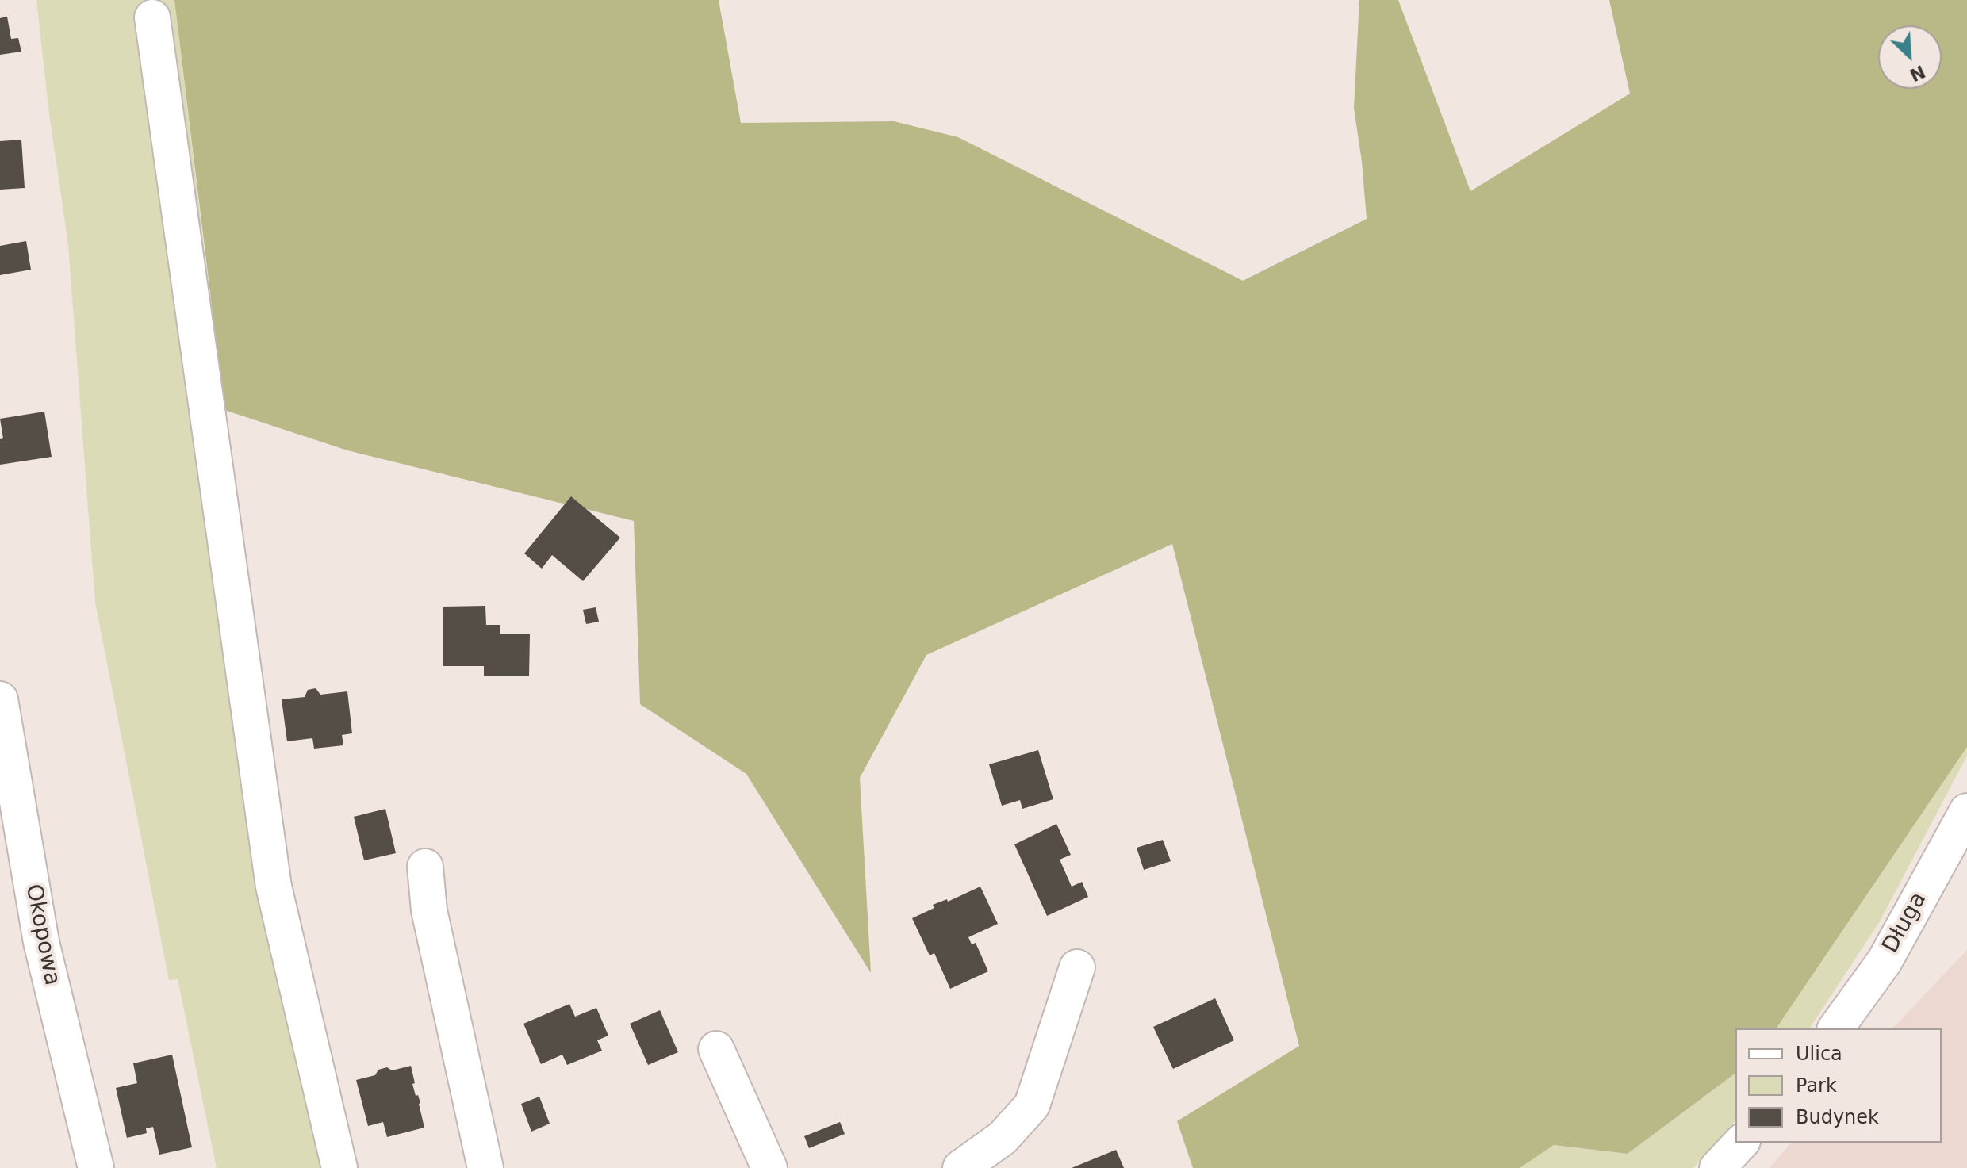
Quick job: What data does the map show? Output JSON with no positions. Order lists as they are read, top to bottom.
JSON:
{
  "streets": {
    "street": ["Długa", "Okopowa"]
  },
  "legend": ["Ulica", "Park", "Budynek"],
  "north": "bottom right"
}
